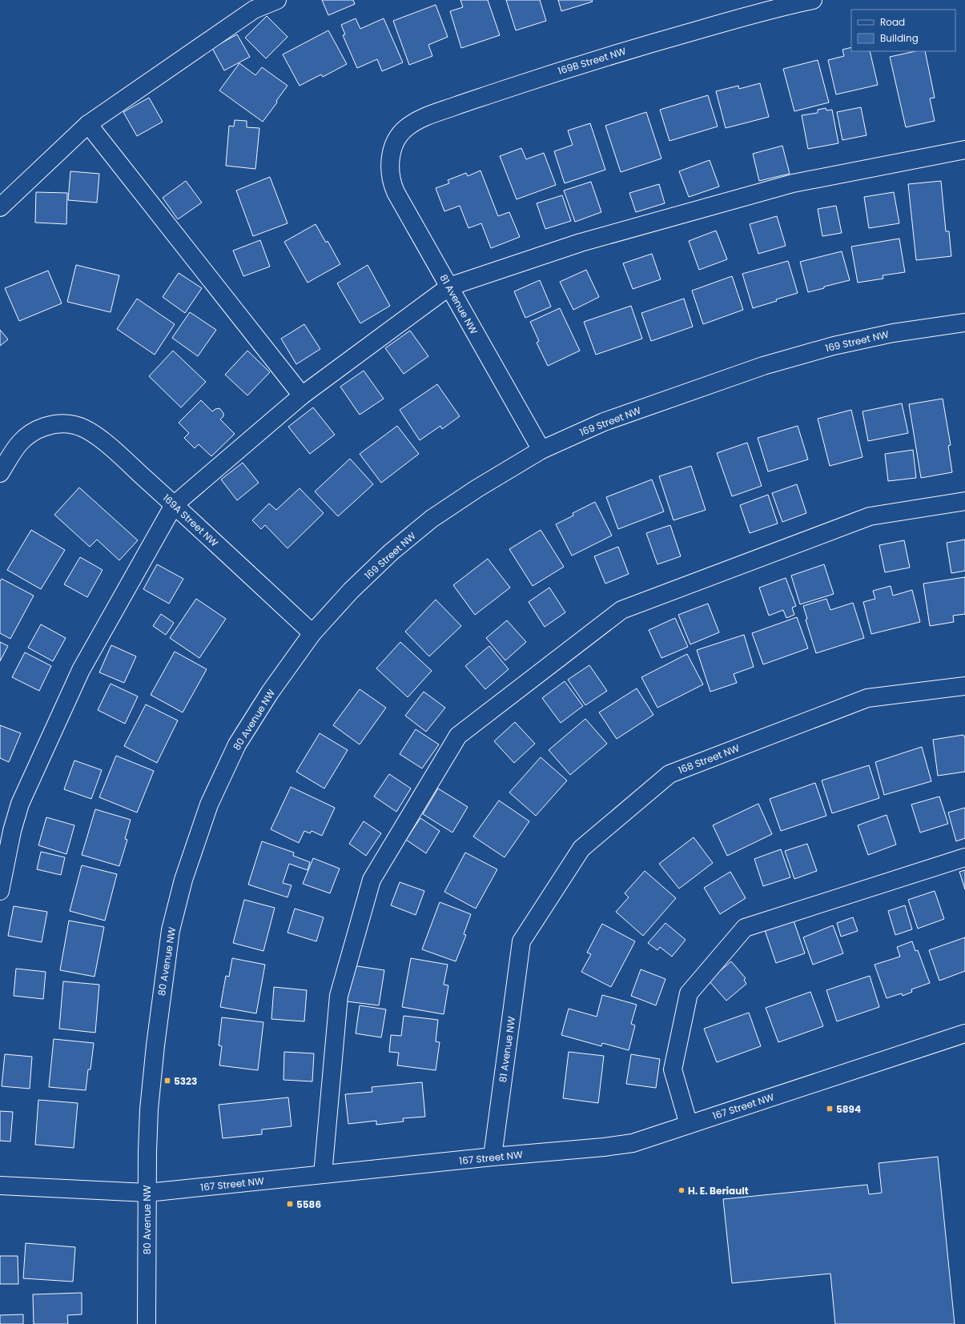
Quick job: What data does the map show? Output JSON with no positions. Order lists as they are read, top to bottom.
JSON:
{
  "streets": {
    "street": [
      "169B Street NW",
      "81 Avenue NW",
      "169 Street NW",
      "169A Street NW",
      "80 Avenue NW",
      "168 Street NW",
      "167 Street NW"
    ]
  },
  "crossings": [
    ["169B Street NW", "81 Avenue NW"],
    ["81 Avenue NW", "169 Street NW"],
    ["81 Avenue NW", "168 Street NW"],
    ["81 Avenue NW", "167 Street NW"],
    ["169 Street NW", "169A Street NW"],
    ["169 Street NW", "80 Avenue NW"],
    ["169A Street NW", "80 Avenue NW"],
    ["80 Avenue NW", "167 Street NW"]
  ],
  "places": {
    "transit": ["5323", "5894", "5586"],
    "other": ["H. E. Beriault"]
  },
  "legend": ["Road", "Building"]
}
